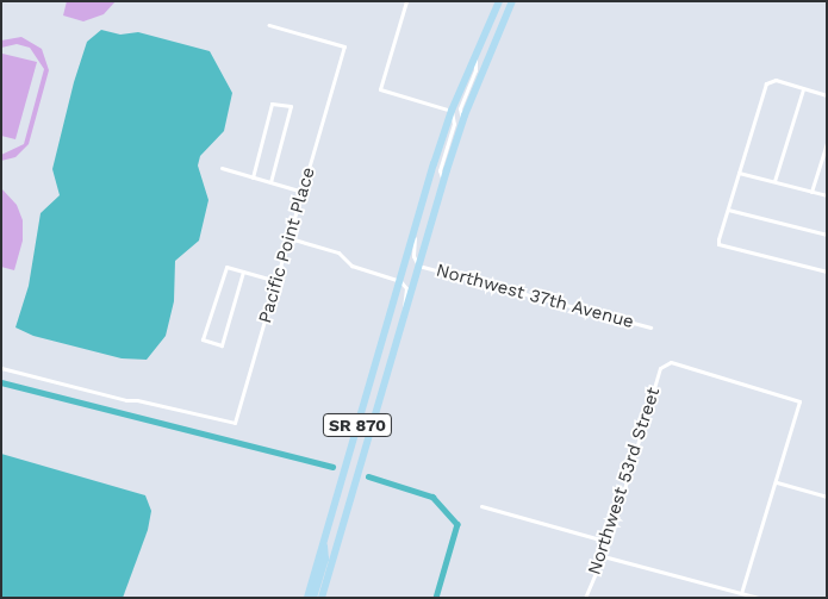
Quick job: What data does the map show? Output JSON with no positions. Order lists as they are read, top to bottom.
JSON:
{
  "streets": {
    "highway": ["SR 870"],
    "street": ["Pacific Point Place", "Northwest 37th Avenue", "Northwest 53rd Street"]
  },
  "crossings": [
    ["Northwest 37th Avenue", "SR 870"]
  ]
}
